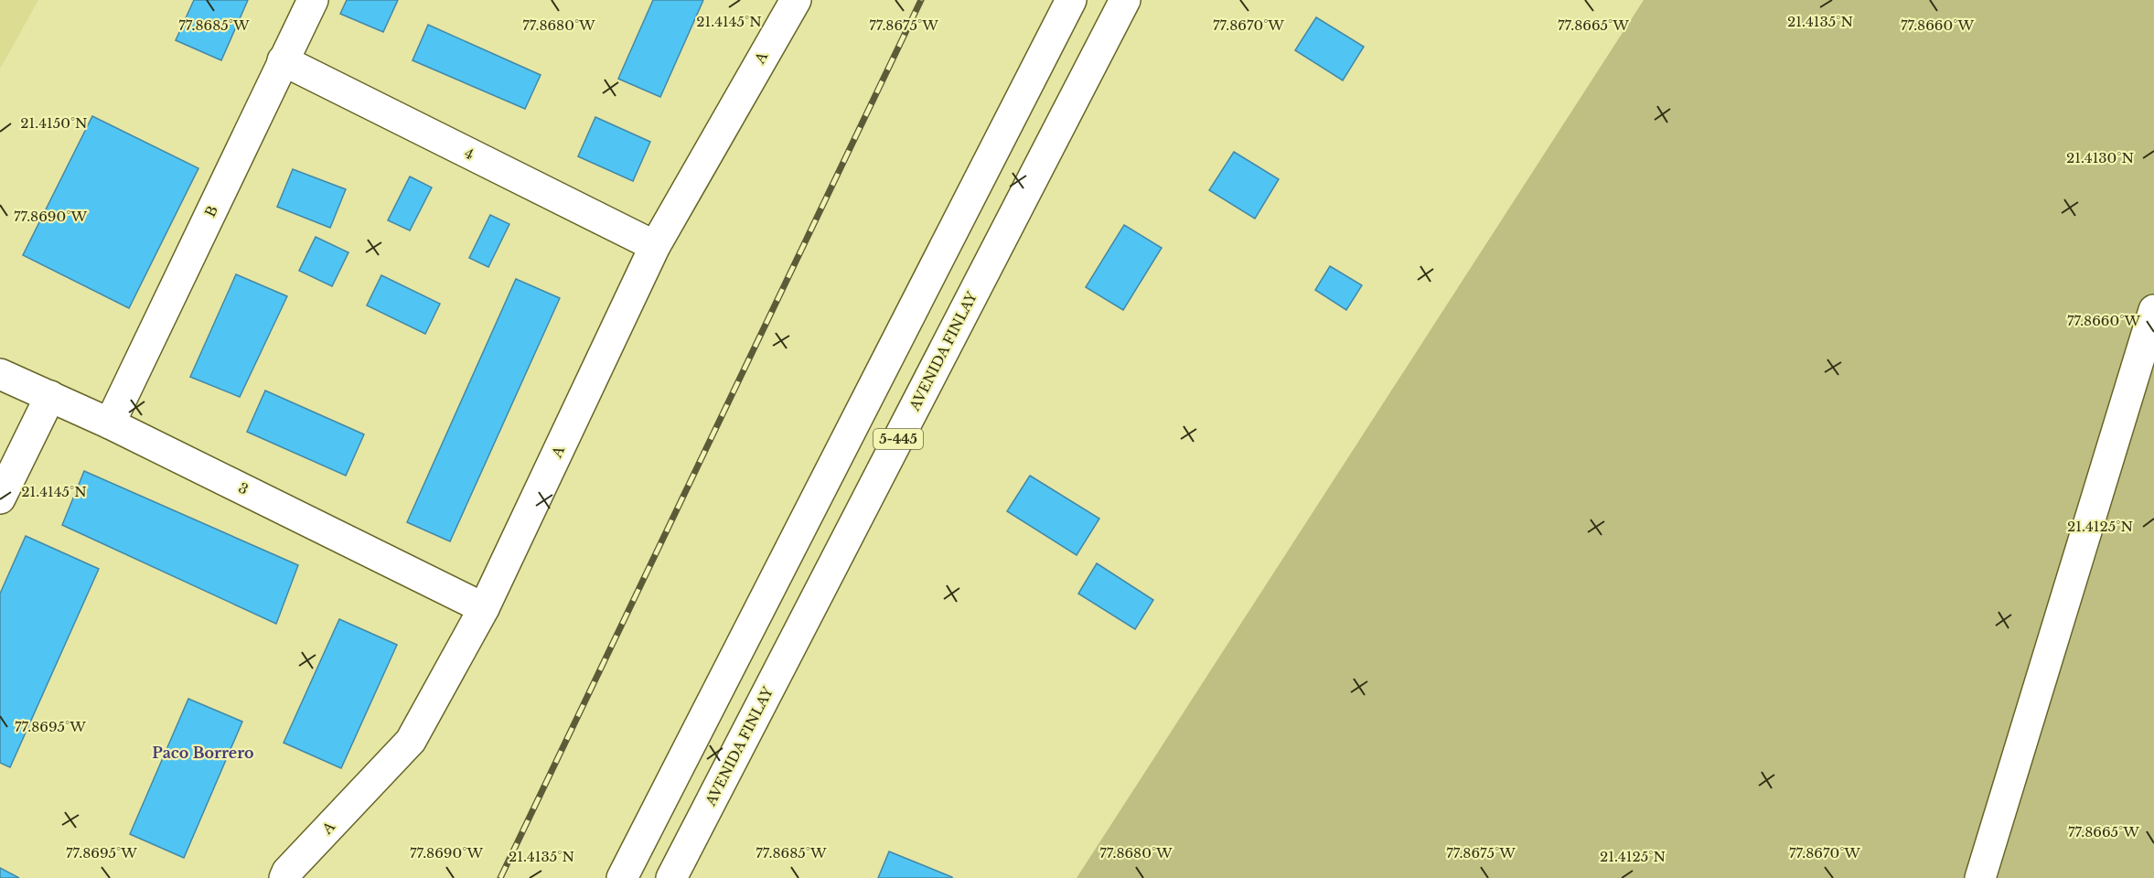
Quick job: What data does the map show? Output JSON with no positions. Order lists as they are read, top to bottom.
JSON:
{
  "streets": {
    "main road": [
      "A",
      "4",
      "B",
      "AVENIDA FINLAY",
      "5-445",
      "3"
    ]
  },
  "crossings": [
    ["A", "4"],
    ["A", "3"],
    ["4", "B"],
    ["B", "3"]
  ],
  "districts": ["Paco Borrero"],
  "coordinates": [
    "21.4145°N",
    "21.4135°N",
    "77.8685°W",
    "77.8680°W",
    "77.8675°W",
    "77.8670°W",
    "77.8665°W",
    "77.8660°W",
    "21.4150°N",
    "21.4130°N",
    "77.8690°W",
    "21.4125°N",
    "77.8695°W"
  ]
}
